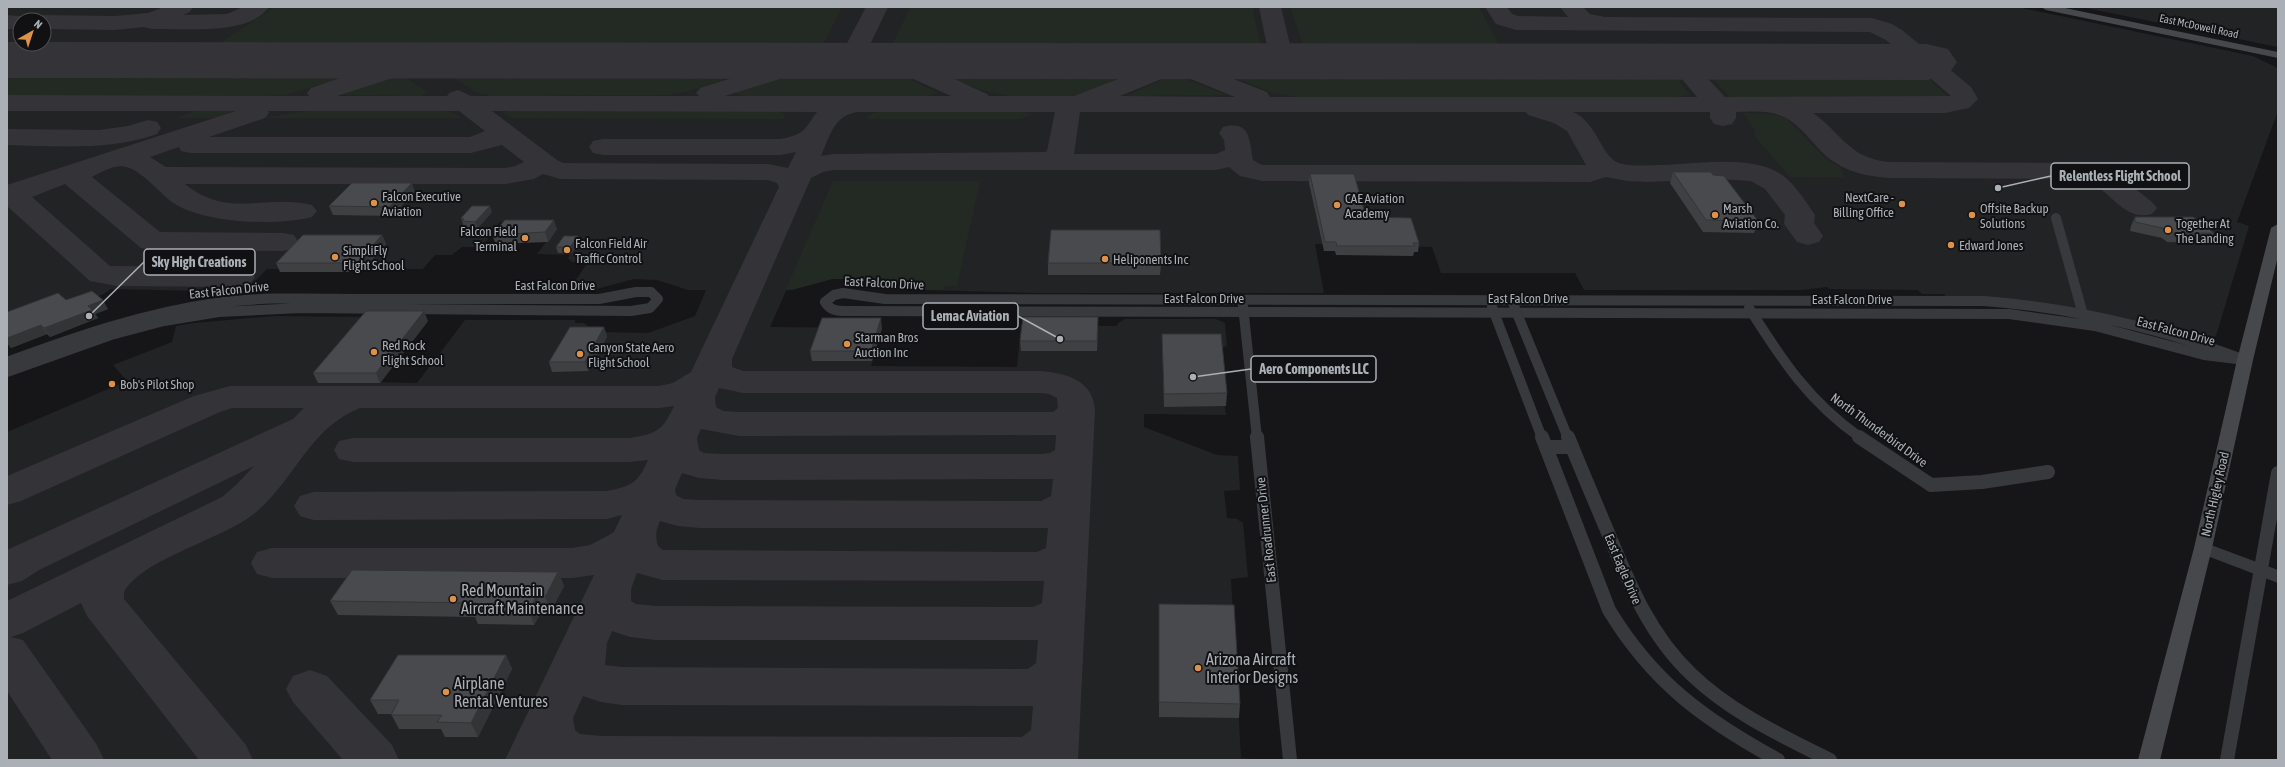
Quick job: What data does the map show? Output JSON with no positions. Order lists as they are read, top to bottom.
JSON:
{
  "streets": {
    "main road": ["East McDowell Road", "North Higley Road"],
    "street": [
      "East Falcon Drive",
      "North Thunderbird Drive",
      "East Roadrunner Drive",
      "East Eagle Drive"
    ]
  },
  "crossings": [
    ["East Falcon Drive", "North Thunderbird Drive"],
    ["East Falcon Drive", "North Higley Road"],
    ["East Falcon Drive", "East Roadrunner Drive"],
    ["East Falcon Drive", "East Eagle Drive"]
  ],
  "places": [
    "Relentless Flight School",
    "Falcon Executive Aviation",
    "NextCare - Billing Office",
    "CAE Aviation Academy",
    "Marsh Aviation Co.",
    "Offsite Backup Solutions",
    "Together At The Landing",
    "Falcon Field Terminal",
    "Edward Jones",
    "Falcon Field Air Traffic Control",
    "SimpliFly Flight School",
    "Heliponents Inc",
    "Sky High Creations",
    "Lemac Aviation",
    "Starman Bros Auction Inc",
    "Red Rock Flight School",
    "Canyon State Aero Flight School",
    "Aero Components LLC",
    "Bob's Pilot Shop",
    "Red Mountain Aircraft Maintenance",
    "Arizona Aircraft Interior Designs",
    "Airplane Rental Ventures"
  ],
  "north": "top right"
}
